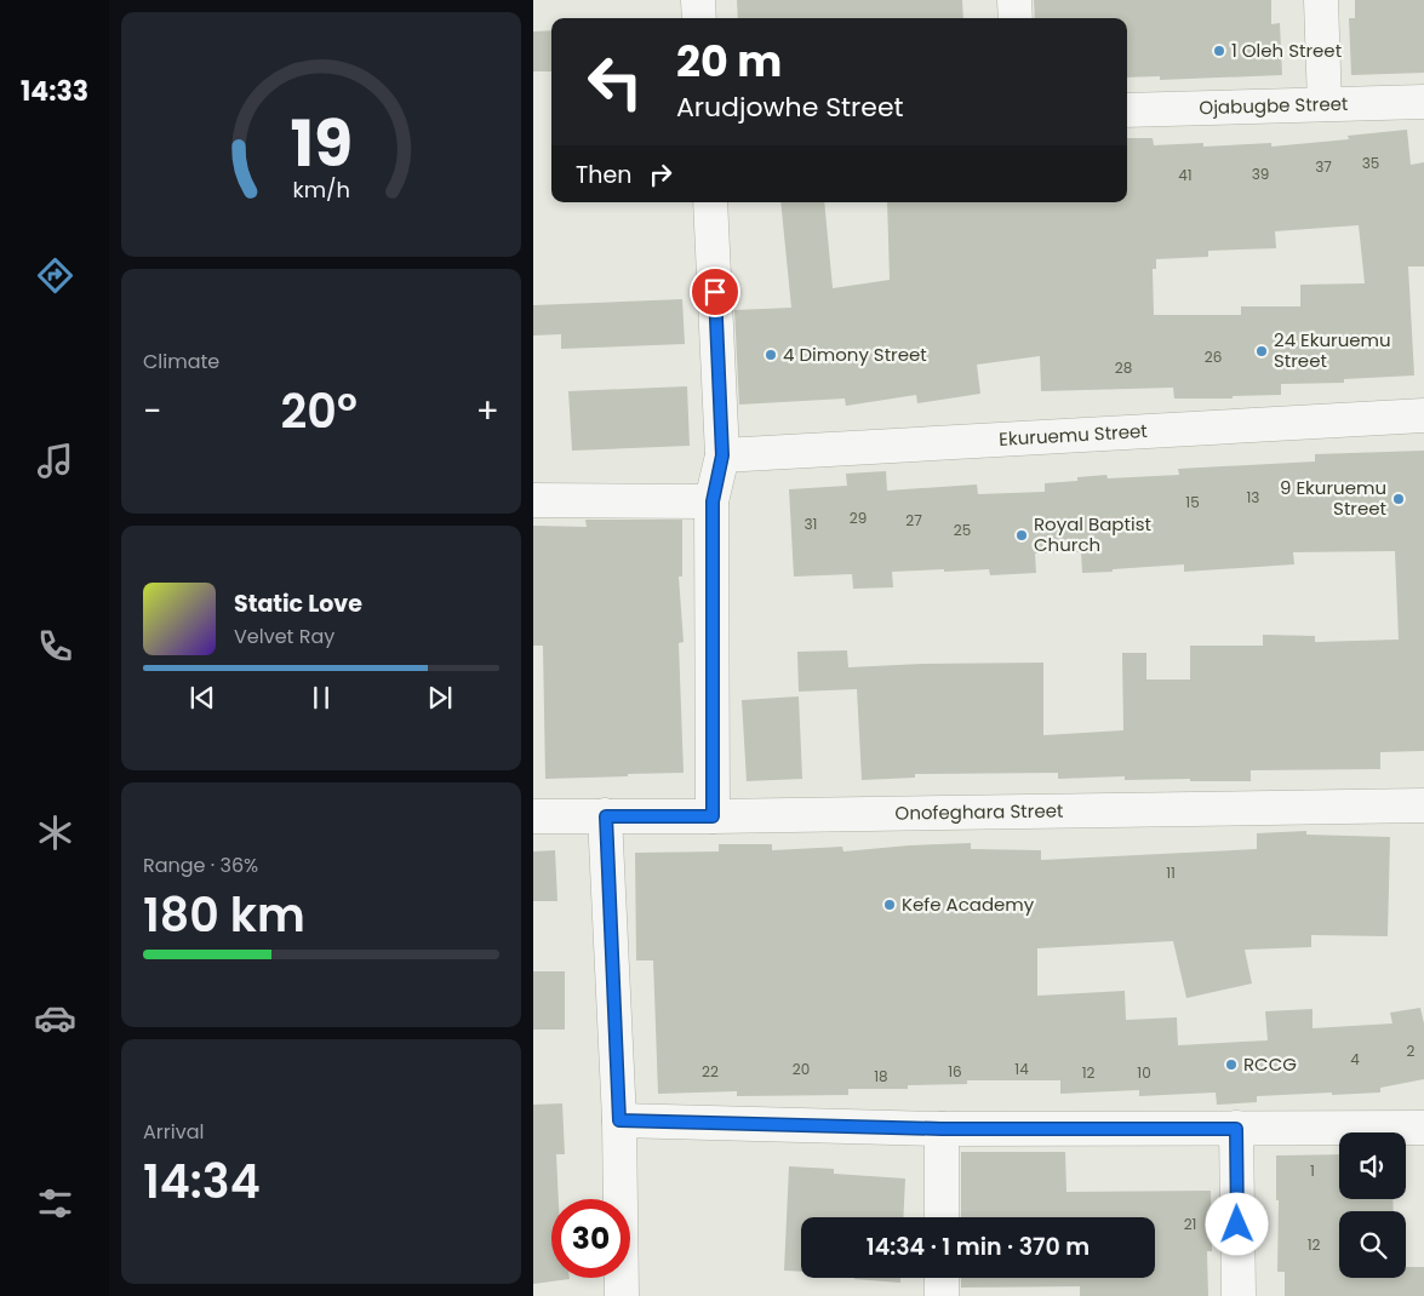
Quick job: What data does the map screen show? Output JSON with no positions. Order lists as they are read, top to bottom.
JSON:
{
  "streets": {
    "street": ["Ojabugbe Street", "Ekuruemu Street", "Onofeghara Street"]
  },
  "places": [
    "1 Oleh Street",
    "24 Ekuruemu Street",
    "4 Dimony Street",
    "9 Ekuruemu Street",
    "Royal Baptist Church",
    "Kefe Academy",
    "RCCG"
  ],
  "house_numbers": [
    "35",
    "37",
    "39",
    "41",
    "26",
    "28",
    "13",
    "15",
    "29",
    "27",
    "31",
    "25",
    "11",
    "2",
    "4",
    "20",
    "14",
    "22",
    "16",
    "12",
    "10",
    "18",
    "1",
    "21",
    "12"
  ],
  "page": {
    "tabs": "14:33",
    "turn": ["20 m", "Arudjowhe Street"],
    "then": "Then",
    "tile": [
      "Climate",
      ["Range · 36%", "180 km"],
      ["Arrival", "14:34"]
    ],
    "heat": ["−", "20°", "+"],
    "song": ["Static Love", "Velvet Ray"],
    "limit": "30",
    "trip": "14:34 · 1 min · 370 m",
    "gauge": ["19", "km/h"]
  }
}
